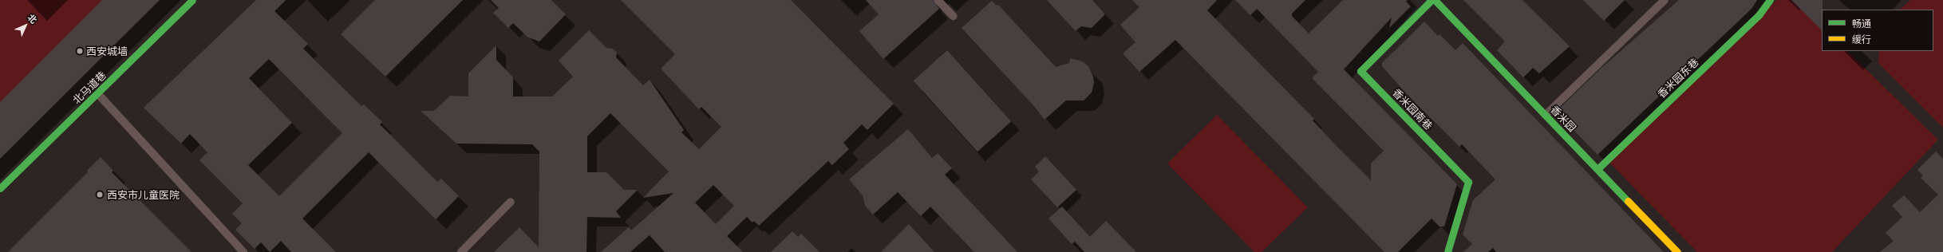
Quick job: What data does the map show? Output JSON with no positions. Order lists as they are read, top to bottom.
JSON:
{
  "streets": {
    "street": [
      "香米园东巷",
      "北马道巷",
      "香米园南巷",
      "香米园"
    ]
  },
  "crossings": [
    ["香米园东巷", "香米园"]
  ],
  "places": ["西安城墙", "西安市儿童医院"],
  "legend": ["畅通", "缓行"],
  "north": "top right"
}
